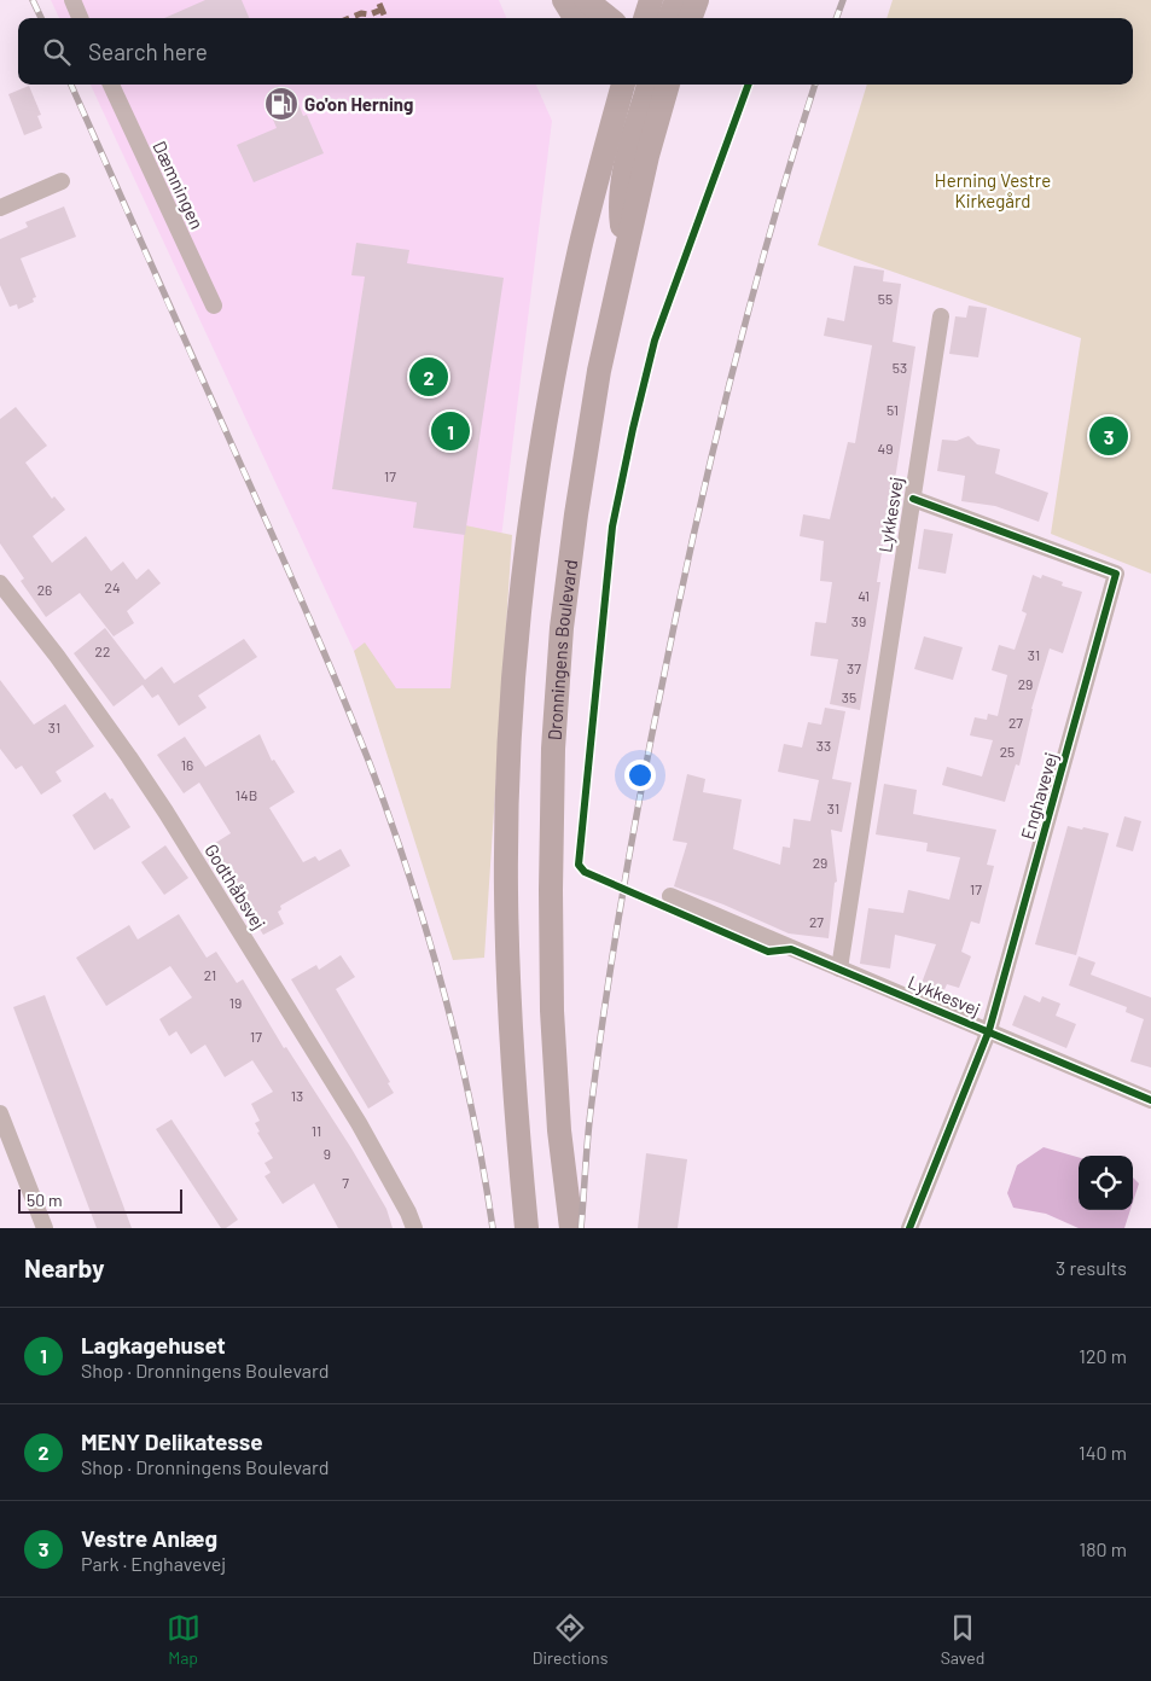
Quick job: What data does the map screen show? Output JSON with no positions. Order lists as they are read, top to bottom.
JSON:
{
  "streets": {
    "main road": ["Dronningens Boulevard"],
    "street": [
      "Dæmningen",
      "Lykkesvej",
      "Enghavevej",
      "Godthåbsvej"
    ]
  },
  "crossings": [
    ["Lykkesvej", "Enghavevej"]
  ],
  "parks": ["Herning Vestre Kirkegård"],
  "places": {
    "fuel station": ["Go'on Herning"]
  },
  "house_numbers": [
    "55",
    "53",
    "51",
    "49",
    "17",
    "24",
    "26",
    "41",
    "39",
    "22",
    "31",
    "37",
    "29",
    "35",
    "27",
    "31",
    "33",
    "25",
    "16",
    "14B",
    "31",
    "29",
    "17",
    "27",
    "21",
    "19",
    "17",
    "13",
    "11",
    "9",
    "7"
  ],
  "scale_bar": "50 m",
  "page": {
    "search": "Search here",
    "pins": ["2", "1", "3"],
    "scale": "50 m",
    "heading": ["Nearby", "3 results"],
    "list": [
      {
        "mark": "1",
        "name": "Lagkagehuset",
        "note": "Shop · Dronningens Boulevard",
        "value": "120 m"
      },
      {
        "mark": "2",
        "name": "MENY Delikatesse",
        "note": "Shop · Dronningens Boulevard",
        "value": "140 m"
      },
      {
        "mark": "3",
        "name": "Vestre Anlæg",
        "note": "Park · Enghavevej",
        "value": "180 m"
      }
    ],
    "nav": ["Map", "Directions", "Saved"]
  }
}
